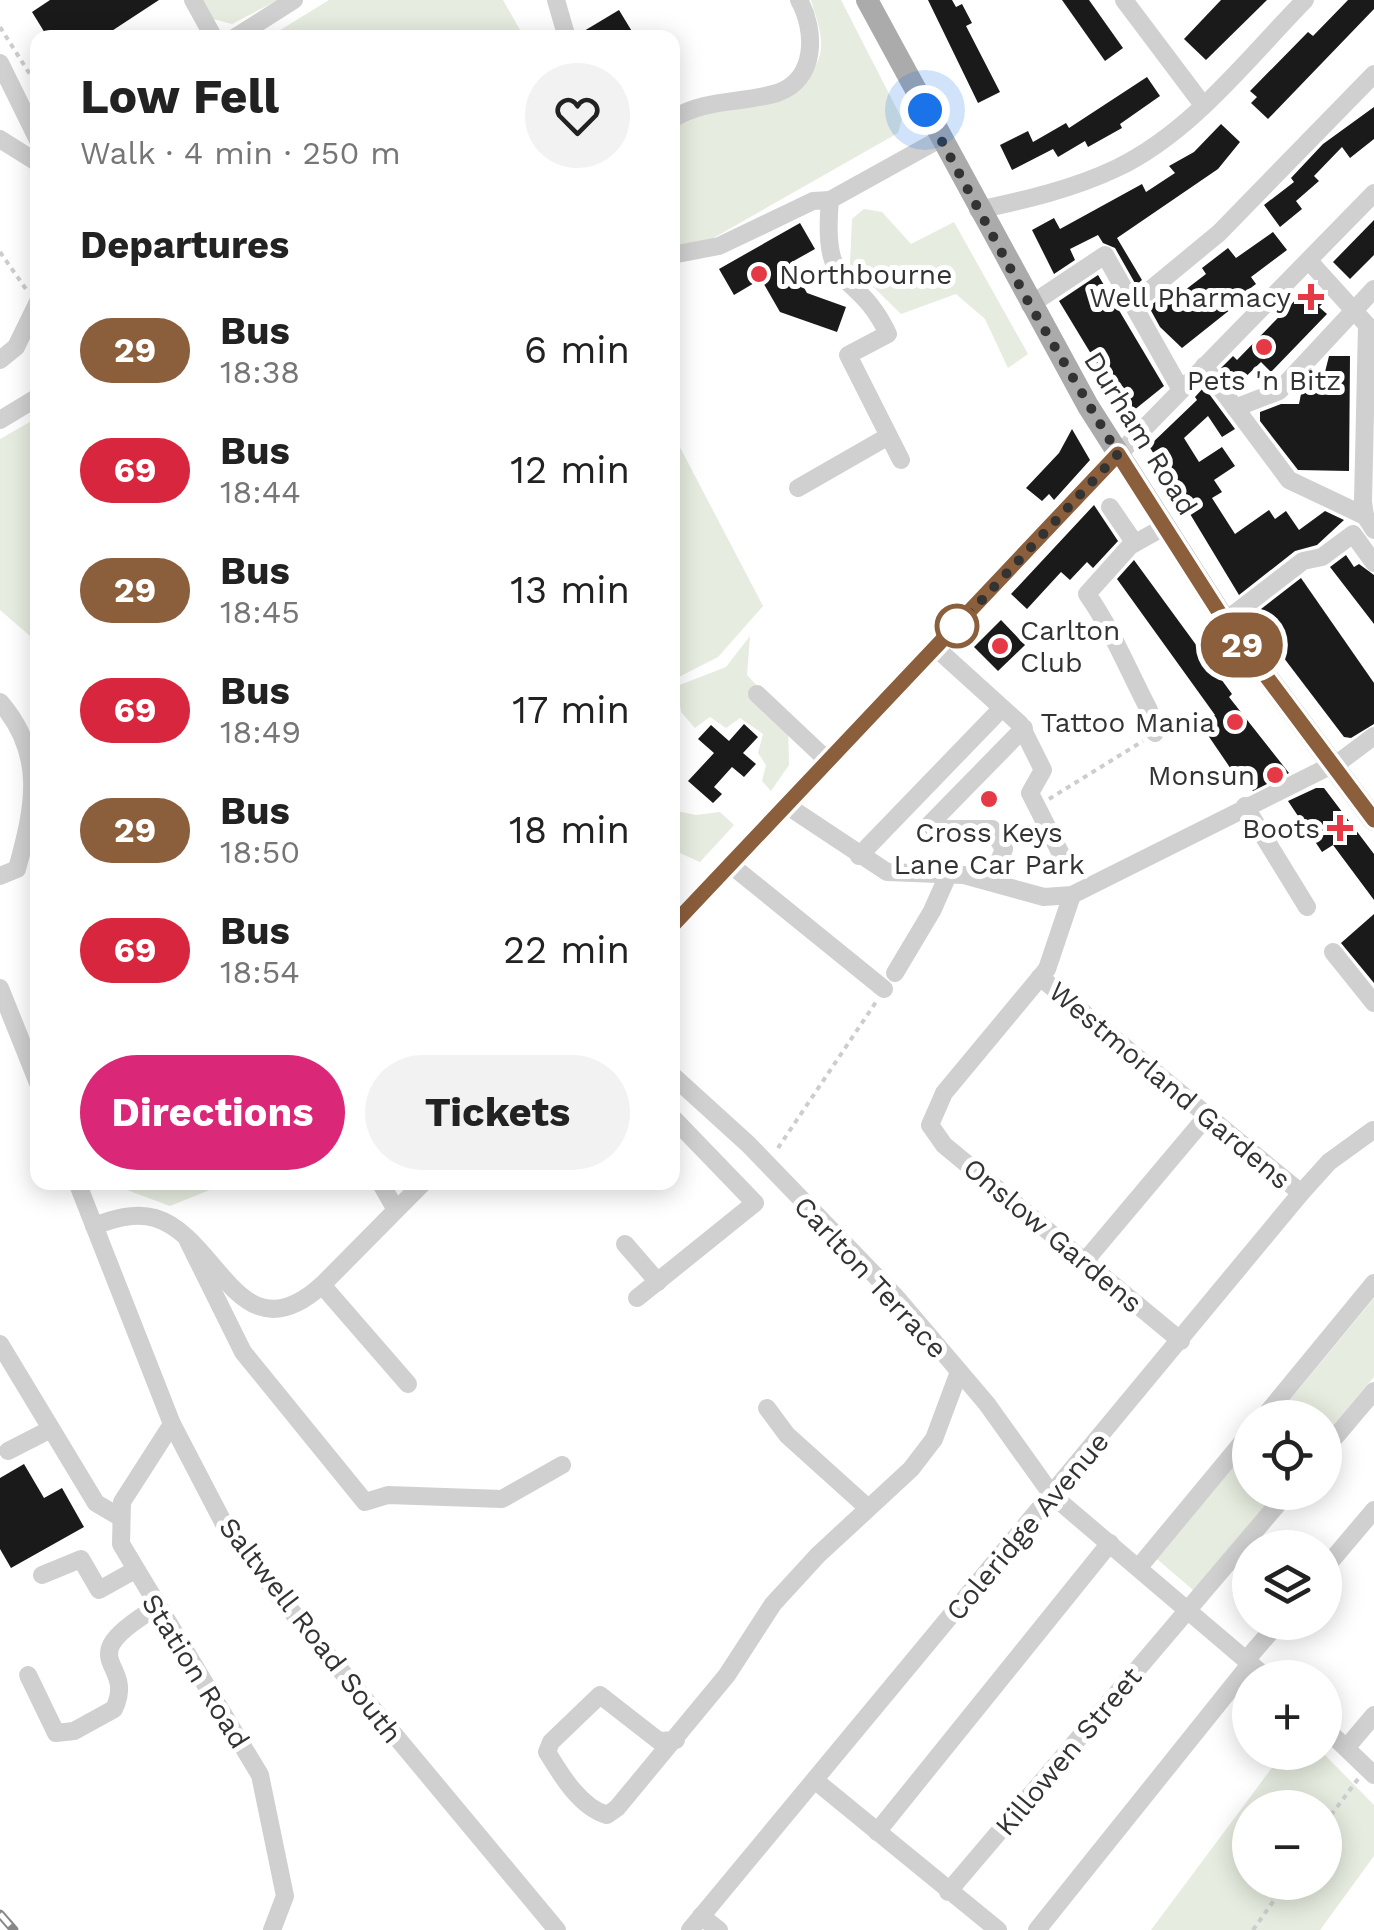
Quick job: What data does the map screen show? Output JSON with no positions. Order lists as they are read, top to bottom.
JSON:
{
  "streets": {
    "main road": ["Durham Road"],
    "street": [
      "Westmorland Gardens",
      "Onslow Gardens",
      "Carlton Terrace",
      "Coleridge Avenue",
      "Saltwell Road South",
      "Station Road",
      "Killowen Street"
    ]
  },
  "crossings": [
    ["Westmorland Gardens", "Onslow Gardens"],
    ["Westmorland Gardens", "Coleridge Avenue"],
    ["Onslow Gardens", "Coleridge Avenue"],
    ["Carlton Terrace", "Coleridge Avenue"],
    ["Carlton Terrace", "Killowen Street"]
  ],
  "places": {
    "other": [
      "Northbourne",
      "Pets 'n Bitz",
      "Carlton Club",
      "Tattoo Mania",
      "Monsun",
      "Cross Keys Lane Car Park"
    ],
    "health": ["Well Pharmacy", "Boots"]
  },
  "lines": ["bus line 29"],
  "page": {
    "on_map": "29",
    "heading": [
      ["Low Fell", "Walk · 4 min · 250 m"],
      "Departures"
    ],
    "list": [
      {
        "mark": "29",
        "name": "Bus",
        "note": "18:38",
        "value": "6 min"
      },
      {
        "mark": "69",
        "name": "Bus",
        "note": "18:44",
        "value": "12 min"
      },
      {
        "mark": "29",
        "name": "Bus",
        "note": "18:45",
        "value": "13 min"
      },
      {
        "mark": "69",
        "name": "Bus",
        "note": "18:49",
        "value": "17 min"
      },
      {
        "mark": "29",
        "name": "Bus",
        "note": "18:50",
        "value": "18 min"
      },
      {
        "mark": "69",
        "name": "Bus",
        "note": "18:54",
        "value": "22 min"
      }
    ],
    "buttons": ["Directions", "Tickets"],
    "map_buttons": ["+", "−"]
  }
}
